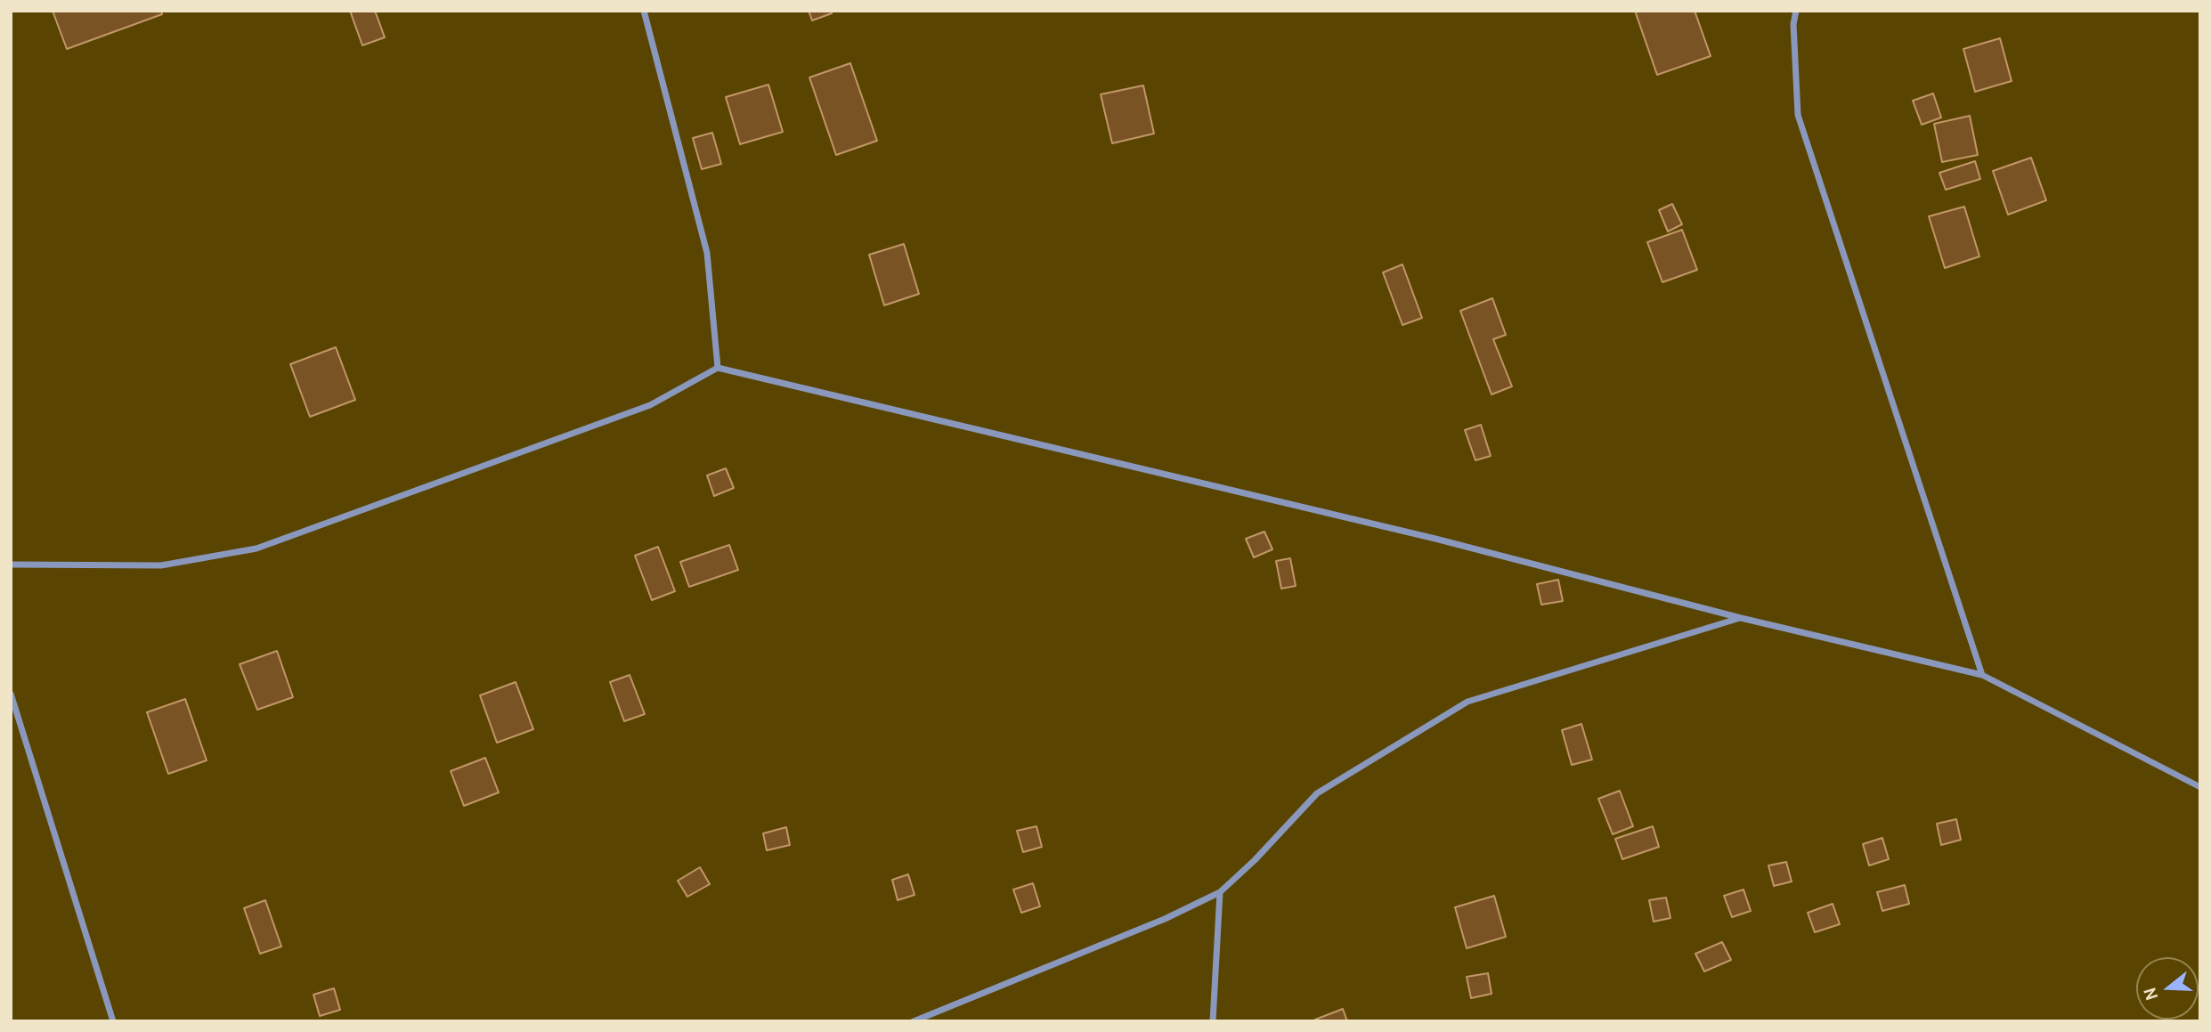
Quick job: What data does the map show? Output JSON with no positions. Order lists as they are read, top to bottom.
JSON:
{
  "north": "left"
}
